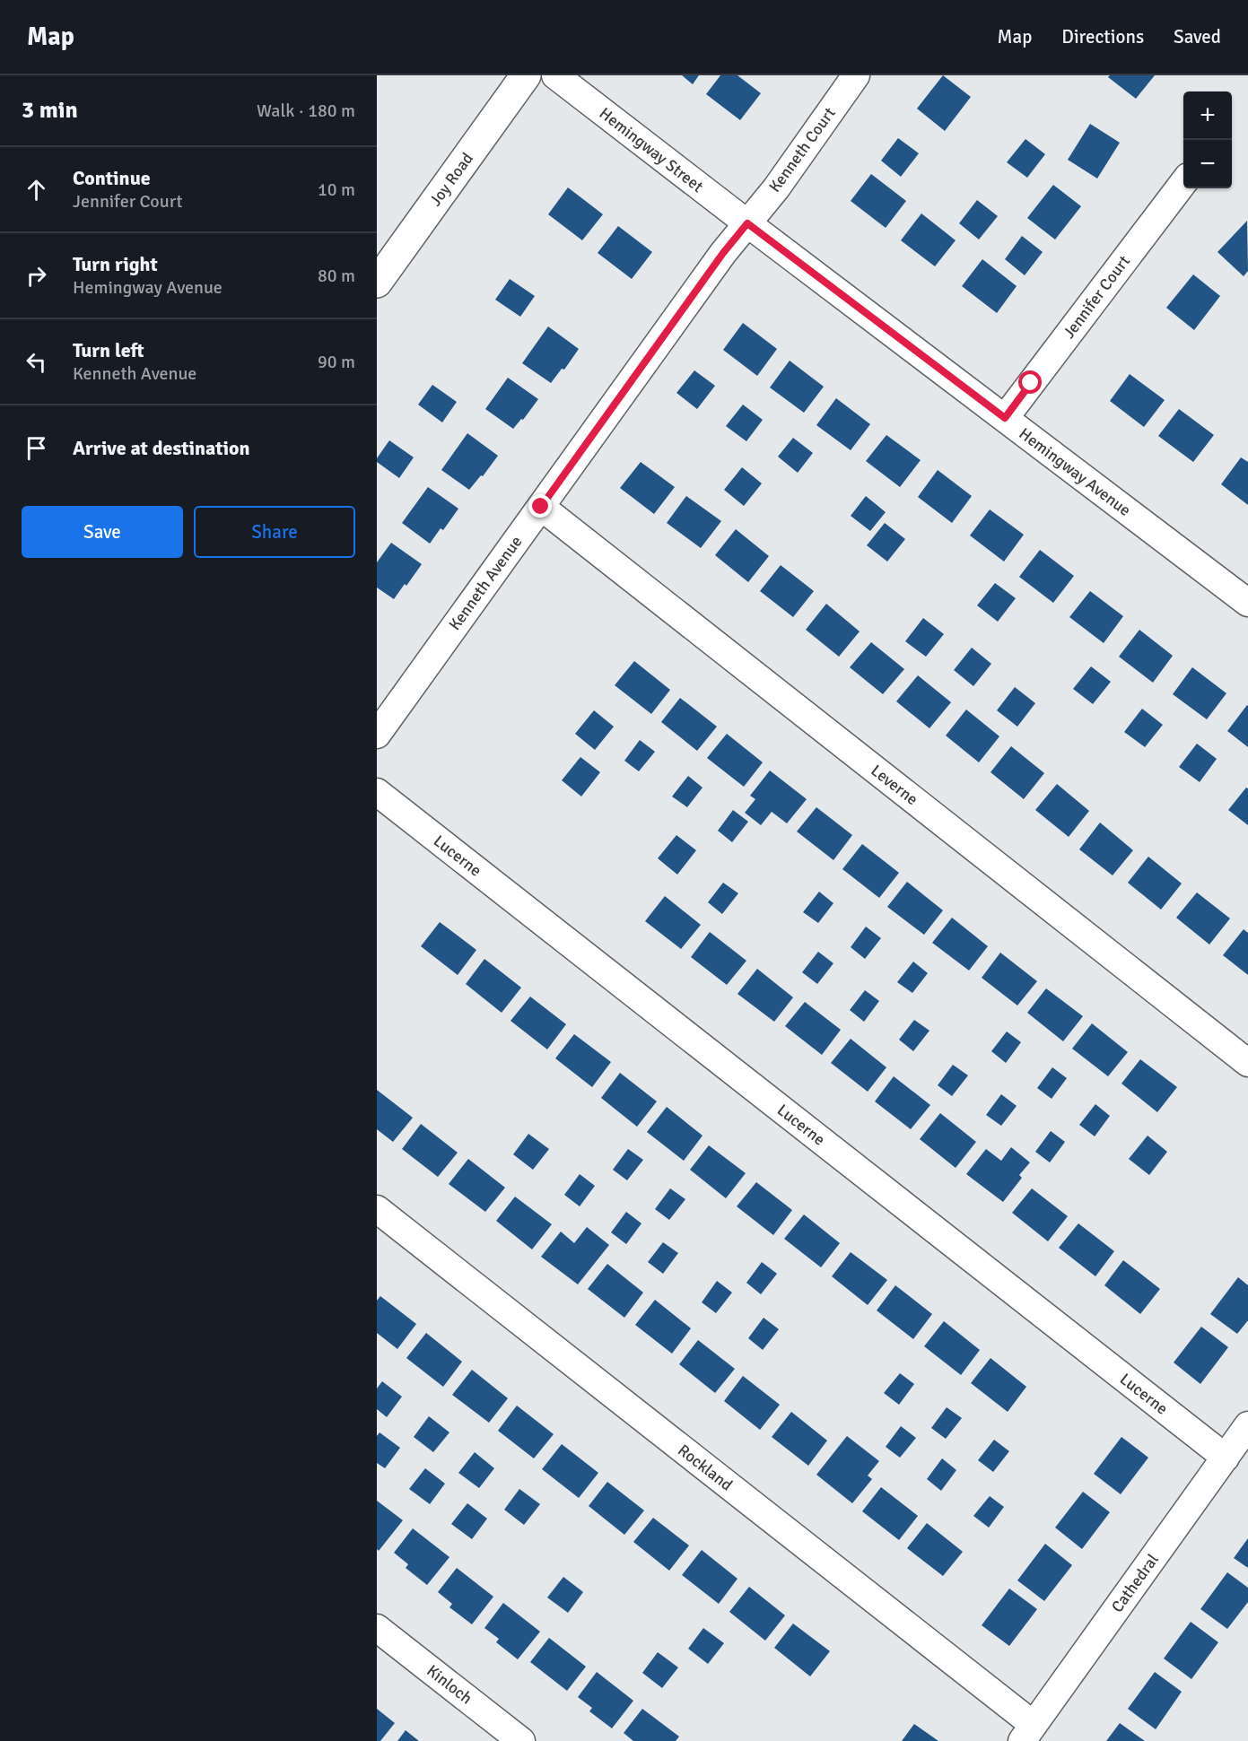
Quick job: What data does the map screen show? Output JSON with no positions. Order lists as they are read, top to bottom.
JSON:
{
  "streets": {
    "main road": ["Joy Road"],
    "street": [
      "Hemingway Street",
      "Kenneth Court",
      "Jennifer Court",
      "Hemingway Avenue",
      "Kenneth Avenue",
      "Leverne",
      "Lucerne",
      "Rockland",
      "Cathedral",
      "Kinloch"
    ]
  },
  "crossings": [
    ["Hemingway Street", "Kenneth Court"],
    ["Hemingway Street", "Hemingway Avenue"],
    ["Hemingway Street", "Kenneth Avenue"],
    ["Kenneth Court", "Hemingway Avenue"],
    ["Kenneth Court", "Kenneth Avenue"],
    ["Jennifer Court", "Hemingway Avenue"],
    ["Hemingway Avenue", "Kenneth Avenue"],
    ["Kenneth Avenue", "Leverne"],
    ["Lucerne", "Cathedral"],
    ["Rockland", "Cathedral"]
  ],
  "page": {
    "header": "Map",
    "nav": ["Map", "Directions", "Saved"],
    "heading": ["3 min", "Walk · 180 m"],
    "map_buttons": ["+", "−"],
    "list": [
      ["Continue", "Jennifer Court", "10 m"],
      ["Turn right", "Hemingway Avenue", "80 m"],
      ["Turn left", "Kenneth Avenue", "90 m"],
      "Arrive at destination"
    ],
    "buttons": ["Save", "Share"]
  }
}
